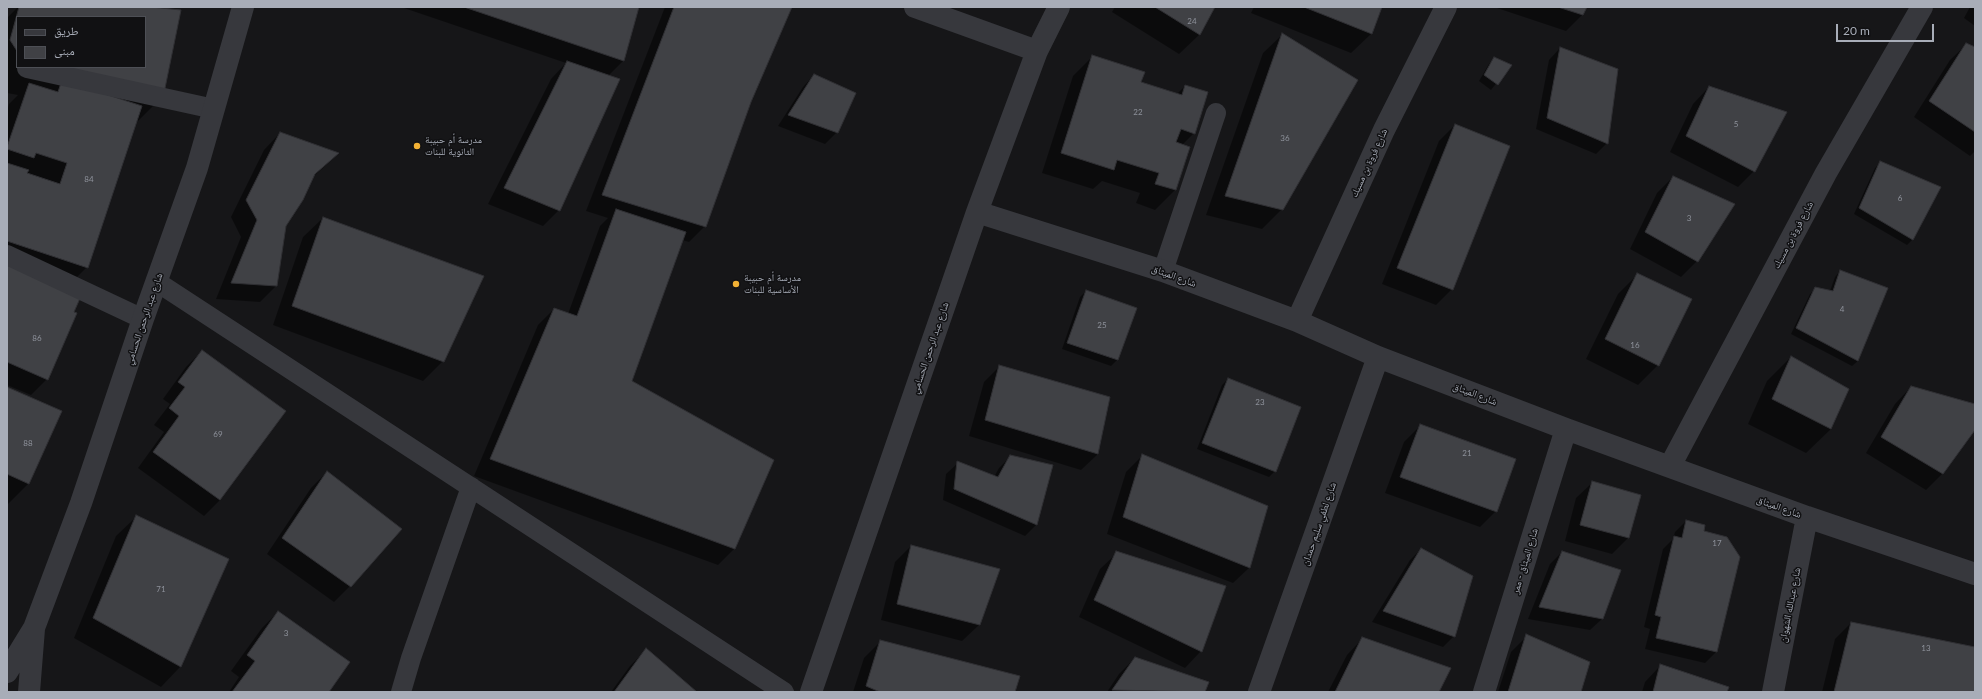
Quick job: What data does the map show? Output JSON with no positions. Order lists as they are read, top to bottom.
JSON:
{
  "streets": {
    "street": [
      "شارع فروة بن مسيك",
      "شارع الميثاق",
      "شارع عبد الرحمن الحسامي",
      "شارع لطفي سليم حمدان",
      "شارع الميثاق - ممر",
      "شارع عبدالله الشهوان"
    ]
  },
  "crossings": [
    ["شارع فروة بن مسيك", "شارع الميثاق"],
    ["شارع الميثاق", "شارع عبد الرحمن الحسامي"],
    ["شارع الميثاق", "شارع لطفي سليم حمدان"],
    ["شارع الميثاق", "شارع الميثاق - ممر"],
    ["شارع الميثاق", "شارع عبدالله الشهوان"]
  ],
  "places": ["مدرسة أم حبيبة الثانوية للبنات", "مدرسة أم حبيبة الأساسية للبنات"],
  "house_numbers": [
    "24",
    "22",
    "5",
    "36",
    "84",
    "6",
    "3",
    "4",
    "25",
    "86",
    "16",
    "23",
    "69",
    "88",
    "21",
    "17",
    "71",
    "3",
    "13"
  ],
  "legend": ["طريق", "مبنى"],
  "scale_bar": "20 m"
}
